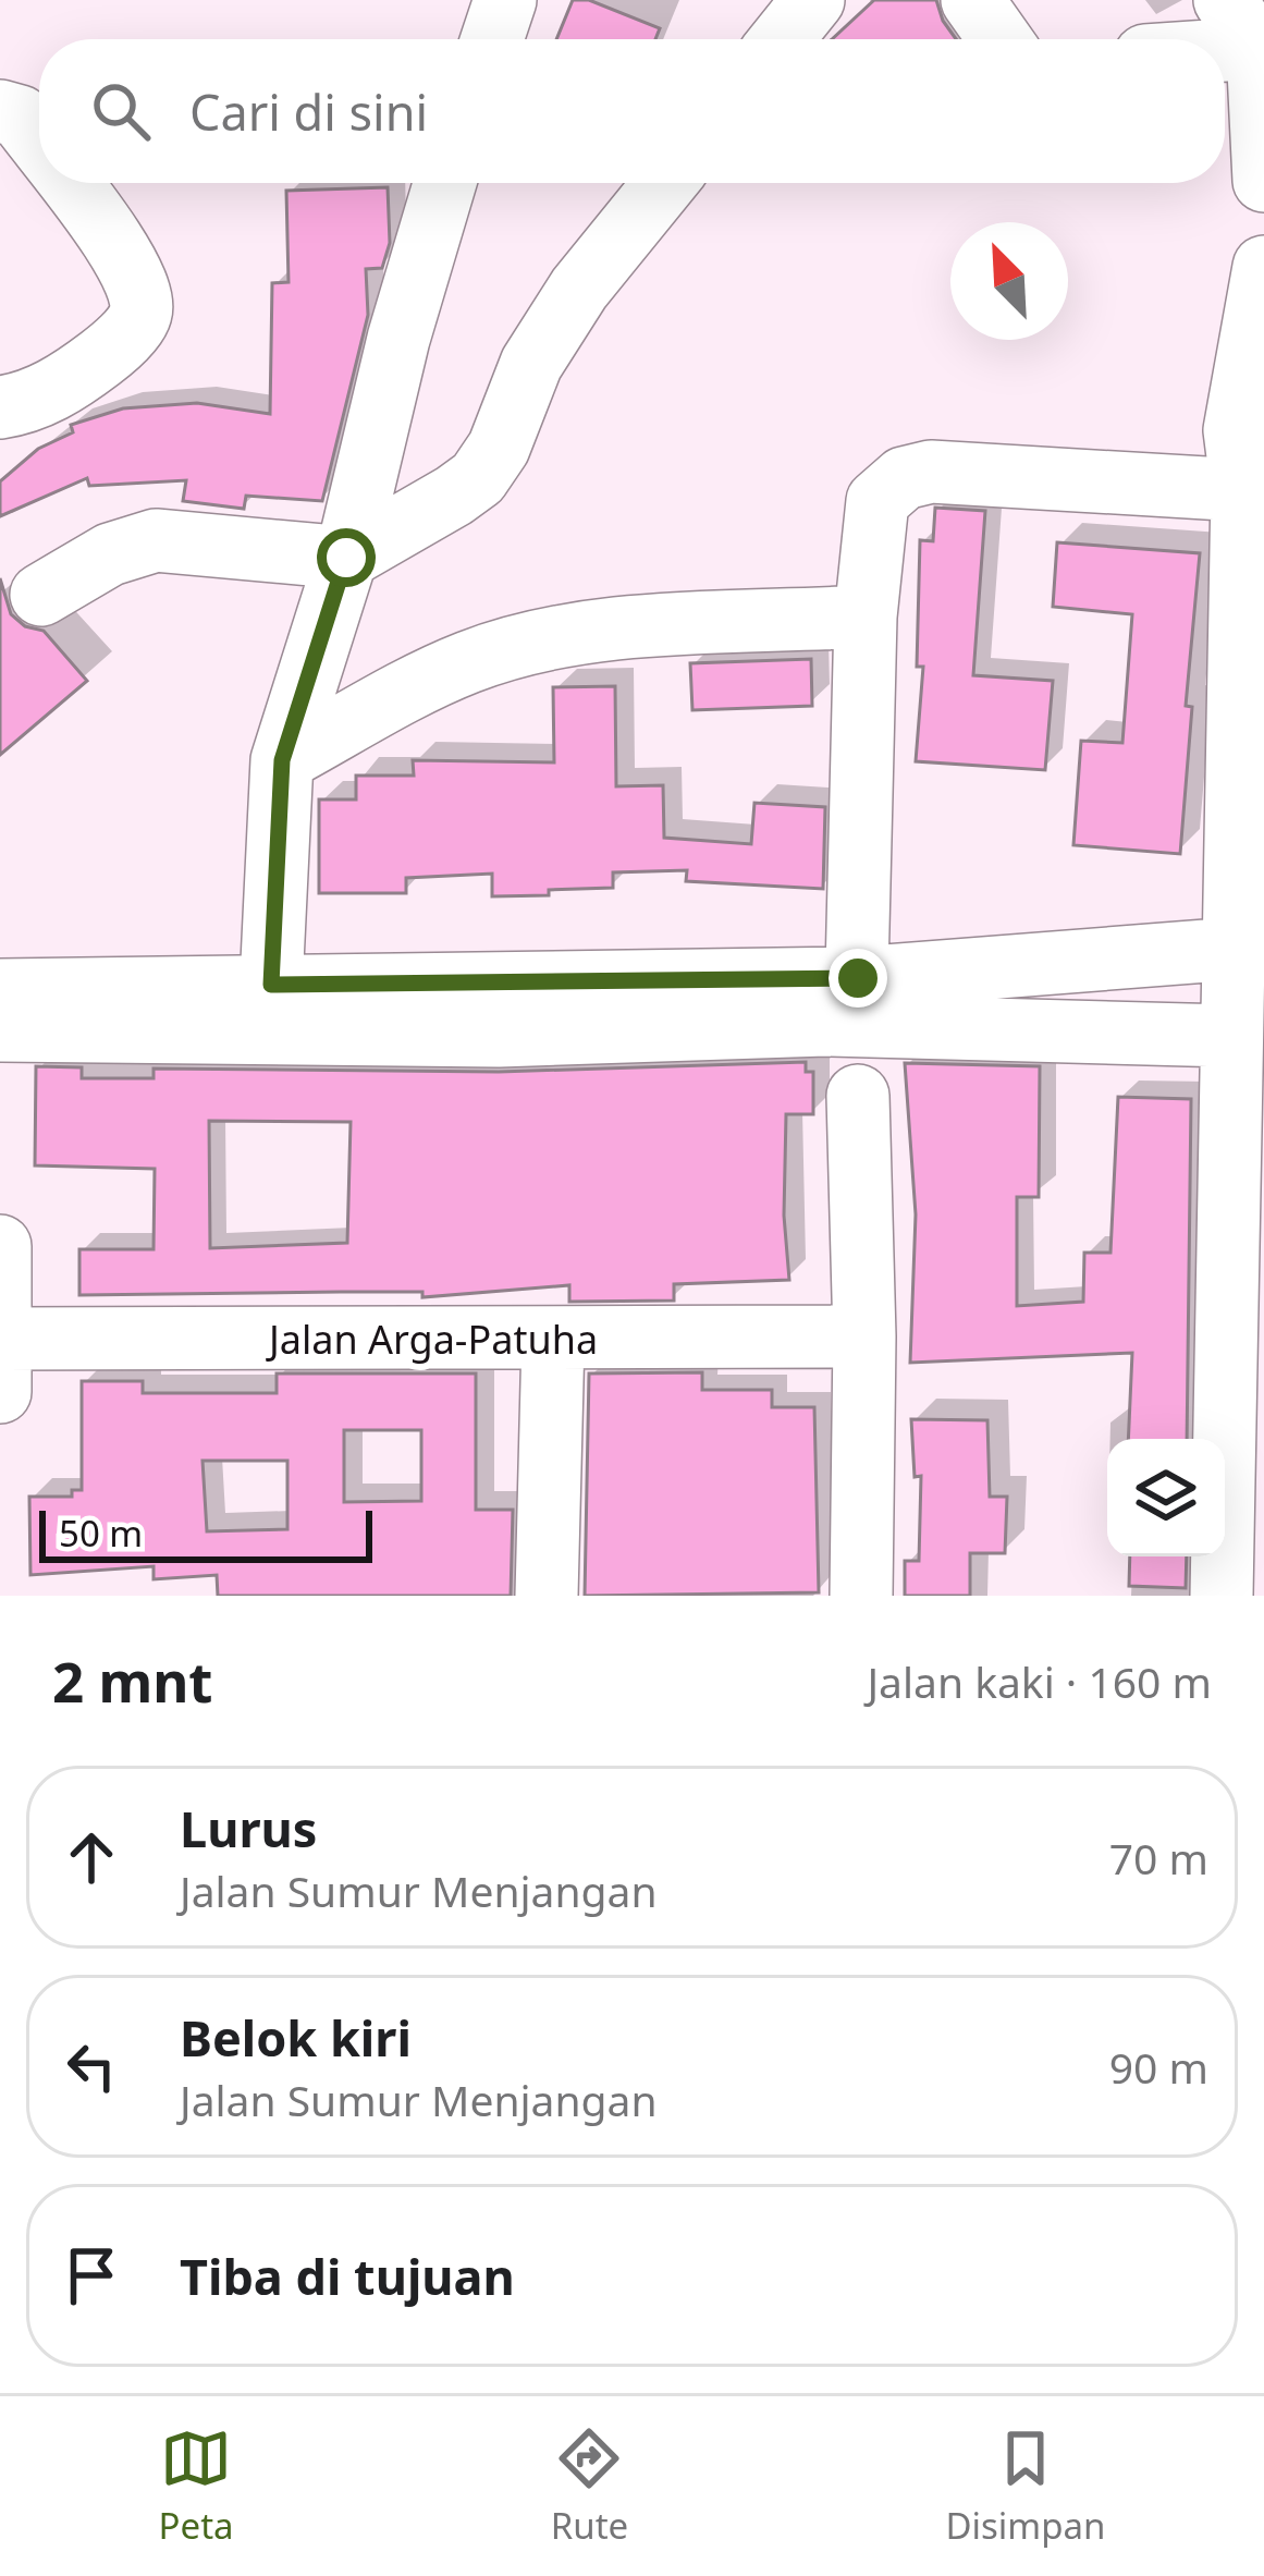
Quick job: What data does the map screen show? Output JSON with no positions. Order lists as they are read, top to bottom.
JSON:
{
  "streets": {
    "street": ["Jalan Arga-Patuha"]
  },
  "scale_bar": "50 m",
  "north": "top left",
  "page": {
    "search": "Cari di sini",
    "scale": "50 m",
    "heading": ["2 mnt", "Jalan kaki · 160 m"],
    "list": [
      ["Lurus", "Jalan Sumur Menjangan", "70 m"],
      ["Belok kiri", "Jalan Sumur Menjangan", "90 m"],
      "Tiba di tujuan"
    ],
    "nav": ["Peta", "Rute", "Disimpan"]
  }
}
